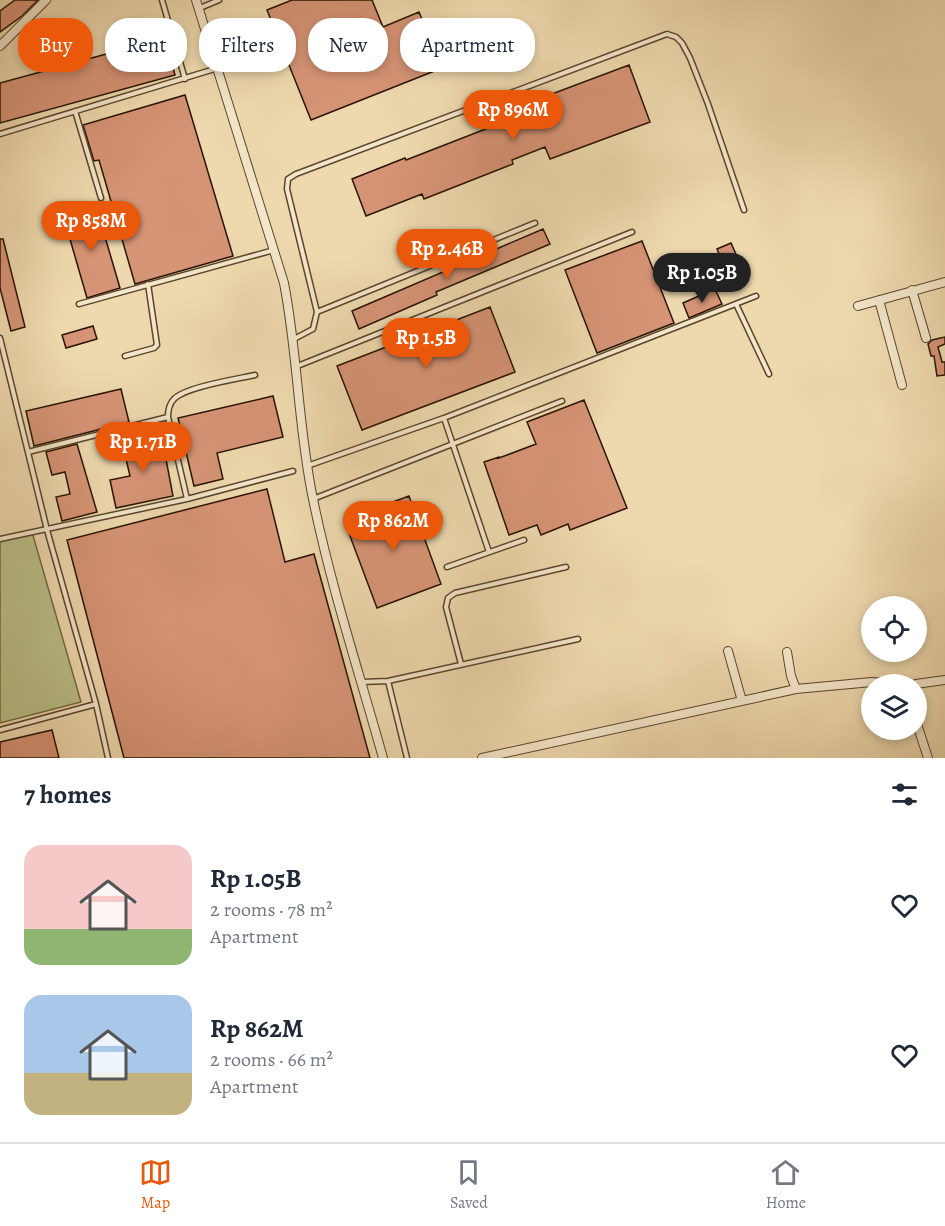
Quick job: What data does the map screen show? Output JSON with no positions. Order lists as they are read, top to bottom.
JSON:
{
  "page": {
    "chip": [
      "Buy",
      "Rent",
      "Filters",
      "New",
      "Apartment"
    ],
    "price": [
      "Rp 896M",
      "Rp 858M",
      "Rp 2.46B",
      "Rp 1.05B",
      "Rp 1.5B",
      "Rp 1.71B",
      "Rp 862M"
    ],
    "heading": "7 homes",
    "list": [
      {
        "name": "Rp 1.05B",
        "note": "2 rooms · 78 m² · Apartment"
      },
      {
        "name": "Rp 862M",
        "note": "2 rooms · 66 m² · Apartment"
      }
    ],
    "tabs": ["Map", "Saved", "Home"]
  }
}
